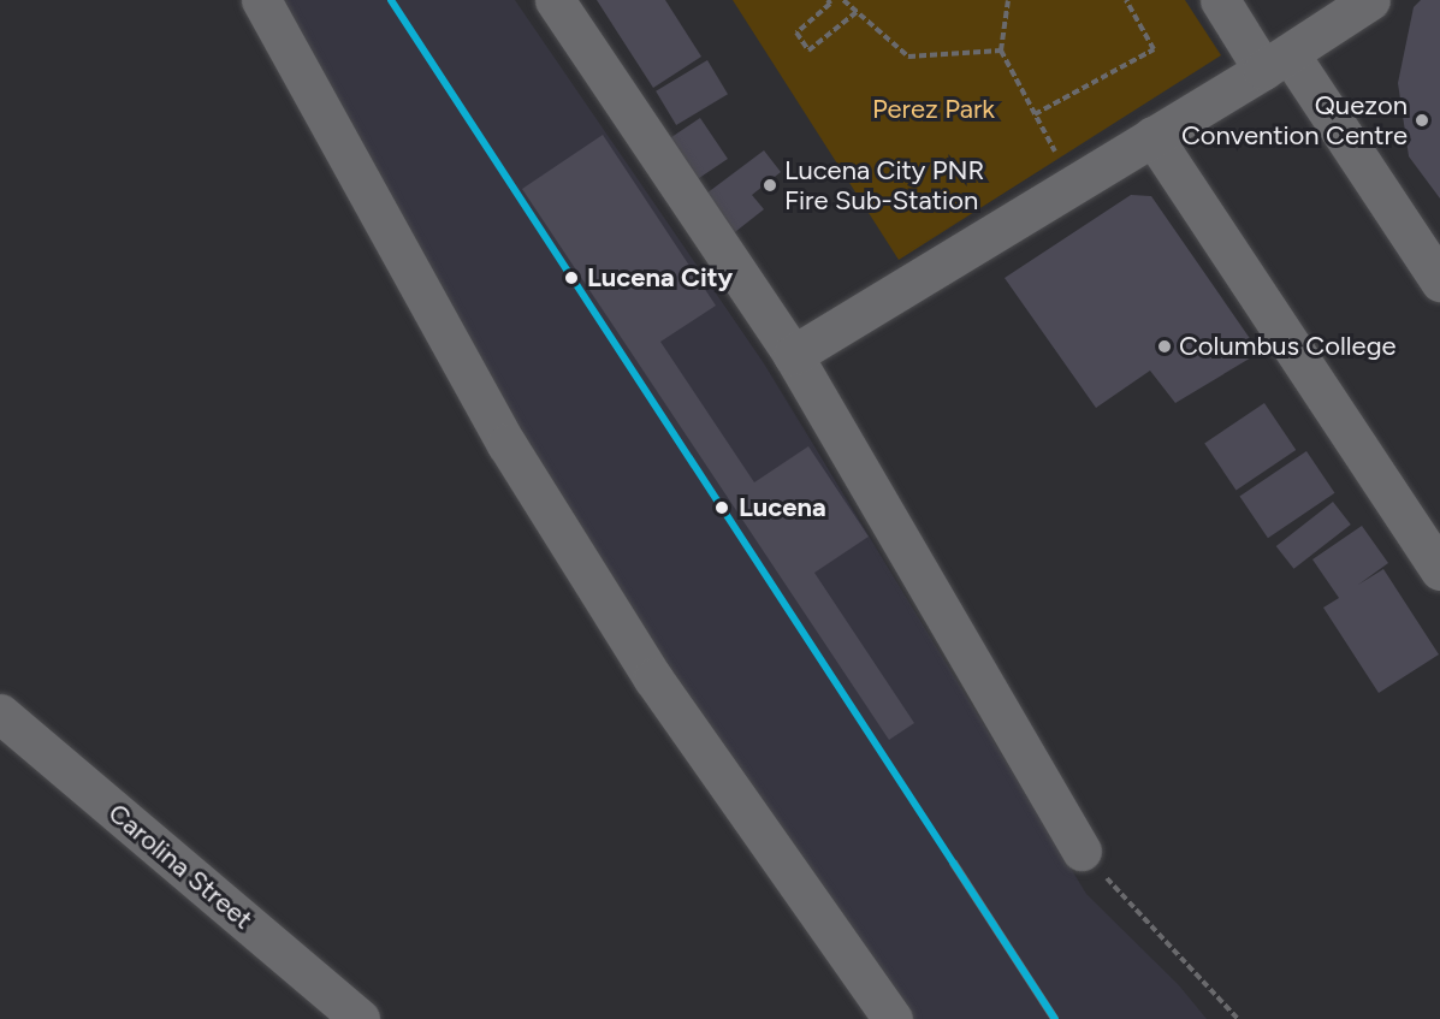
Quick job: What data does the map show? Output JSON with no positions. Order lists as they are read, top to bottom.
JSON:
{
  "streets": {
    "street": ["Carolina Street"]
  },
  "parks": ["Perez Park"],
  "places": [
    "Quezon Convention Centre",
    "Lucena City PNR Fire Sub-Station",
    "Lucena City",
    "Columbus College",
    "Lucena"
  ]
}
